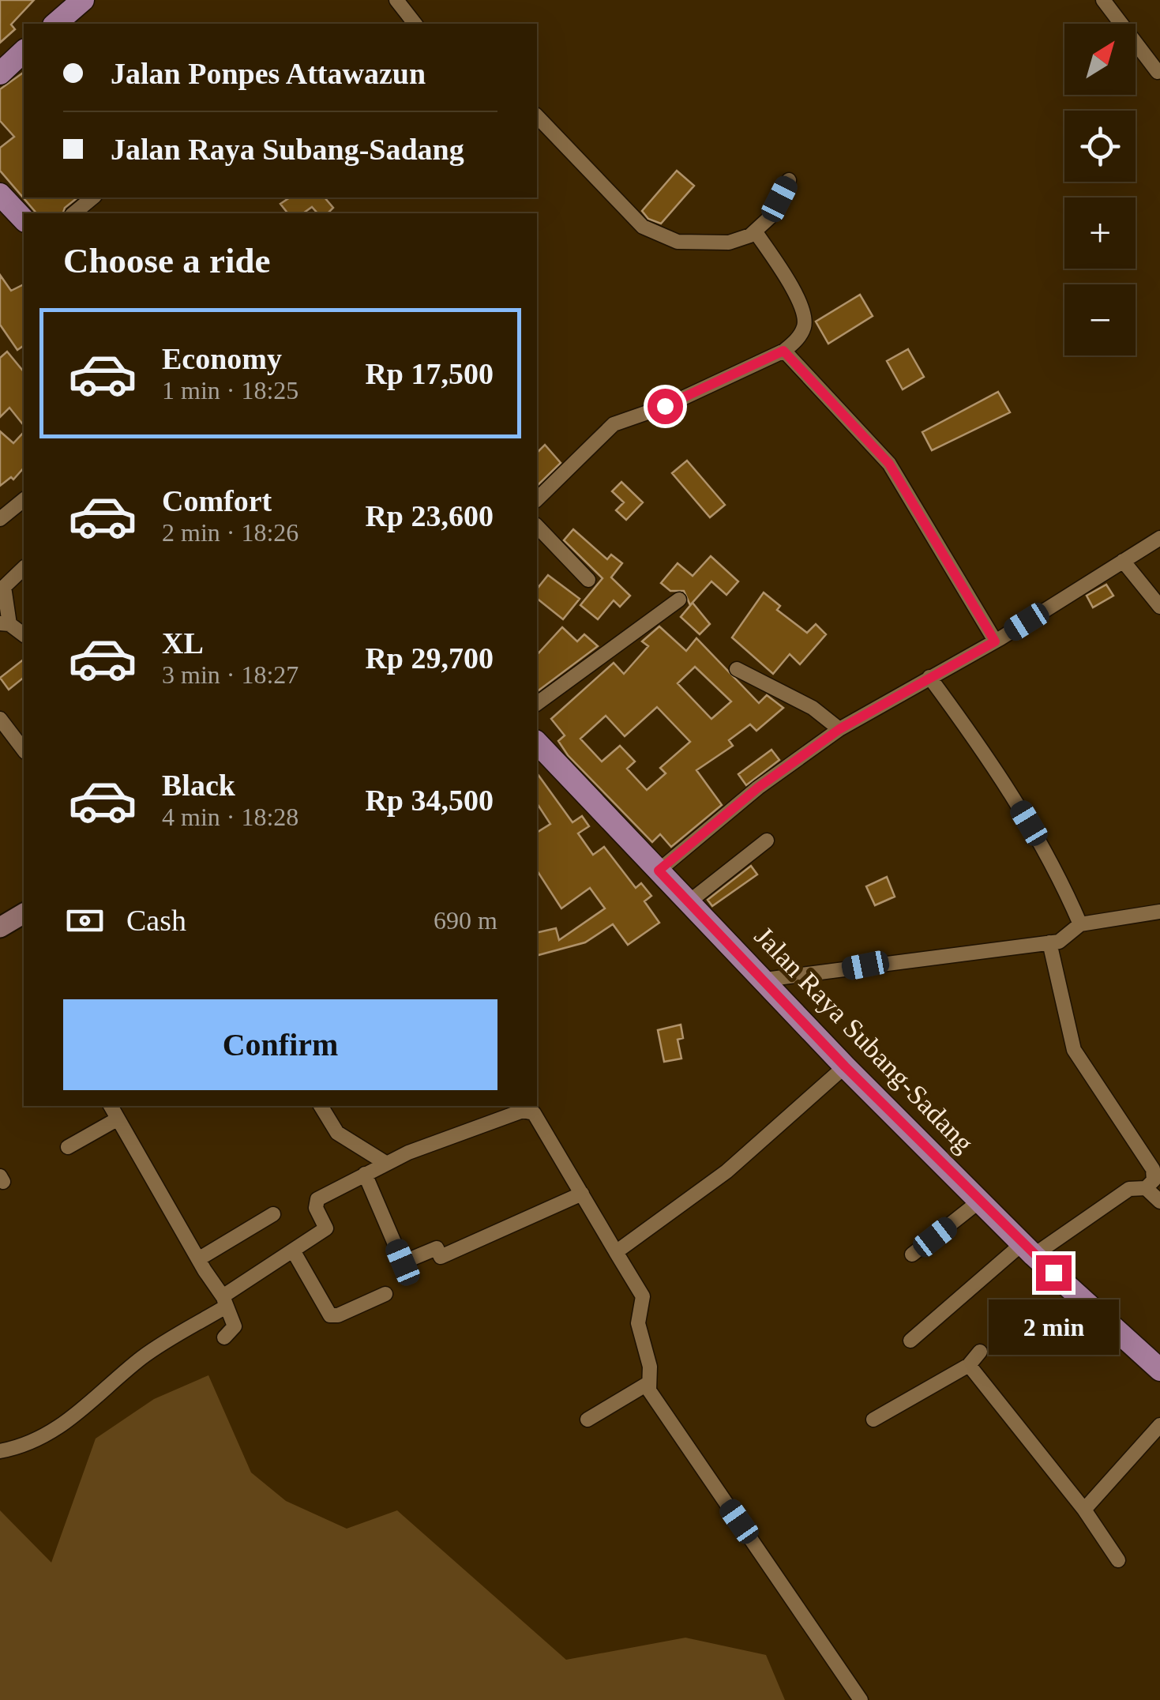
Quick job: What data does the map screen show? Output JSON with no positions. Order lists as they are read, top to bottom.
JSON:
{
  "streets": {
    "main road": ["Jalan Raya Subang-Sadang"]
  },
  "north": "top right",
  "page": {
    "map_buttons": ["+", "−"],
    "banner": ["Jalan Ponpes Attawazun", "Jalan Raya Subang-Sadang"],
    "heading": "Choose a ride",
    "list": [
      {
        "name": "Economy",
        "note": "1 min · 18:25",
        "value": "Rp 17,500"
      },
      {
        "name": "Comfort",
        "note": "2 min · 18:26",
        "value": "Rp 23,600"
      },
      {
        "name": "XL",
        "note": "3 min · 18:27",
        "value": "Rp 29,700"
      },
      {
        "name": "Black",
        "note": "4 min · 18:28",
        "value": "Rp 34,500"
      }
    ],
    "pay": ["Cash", "690 m"],
    "buttons": "Confirm",
    "bubble": "2 min"
  }
}
